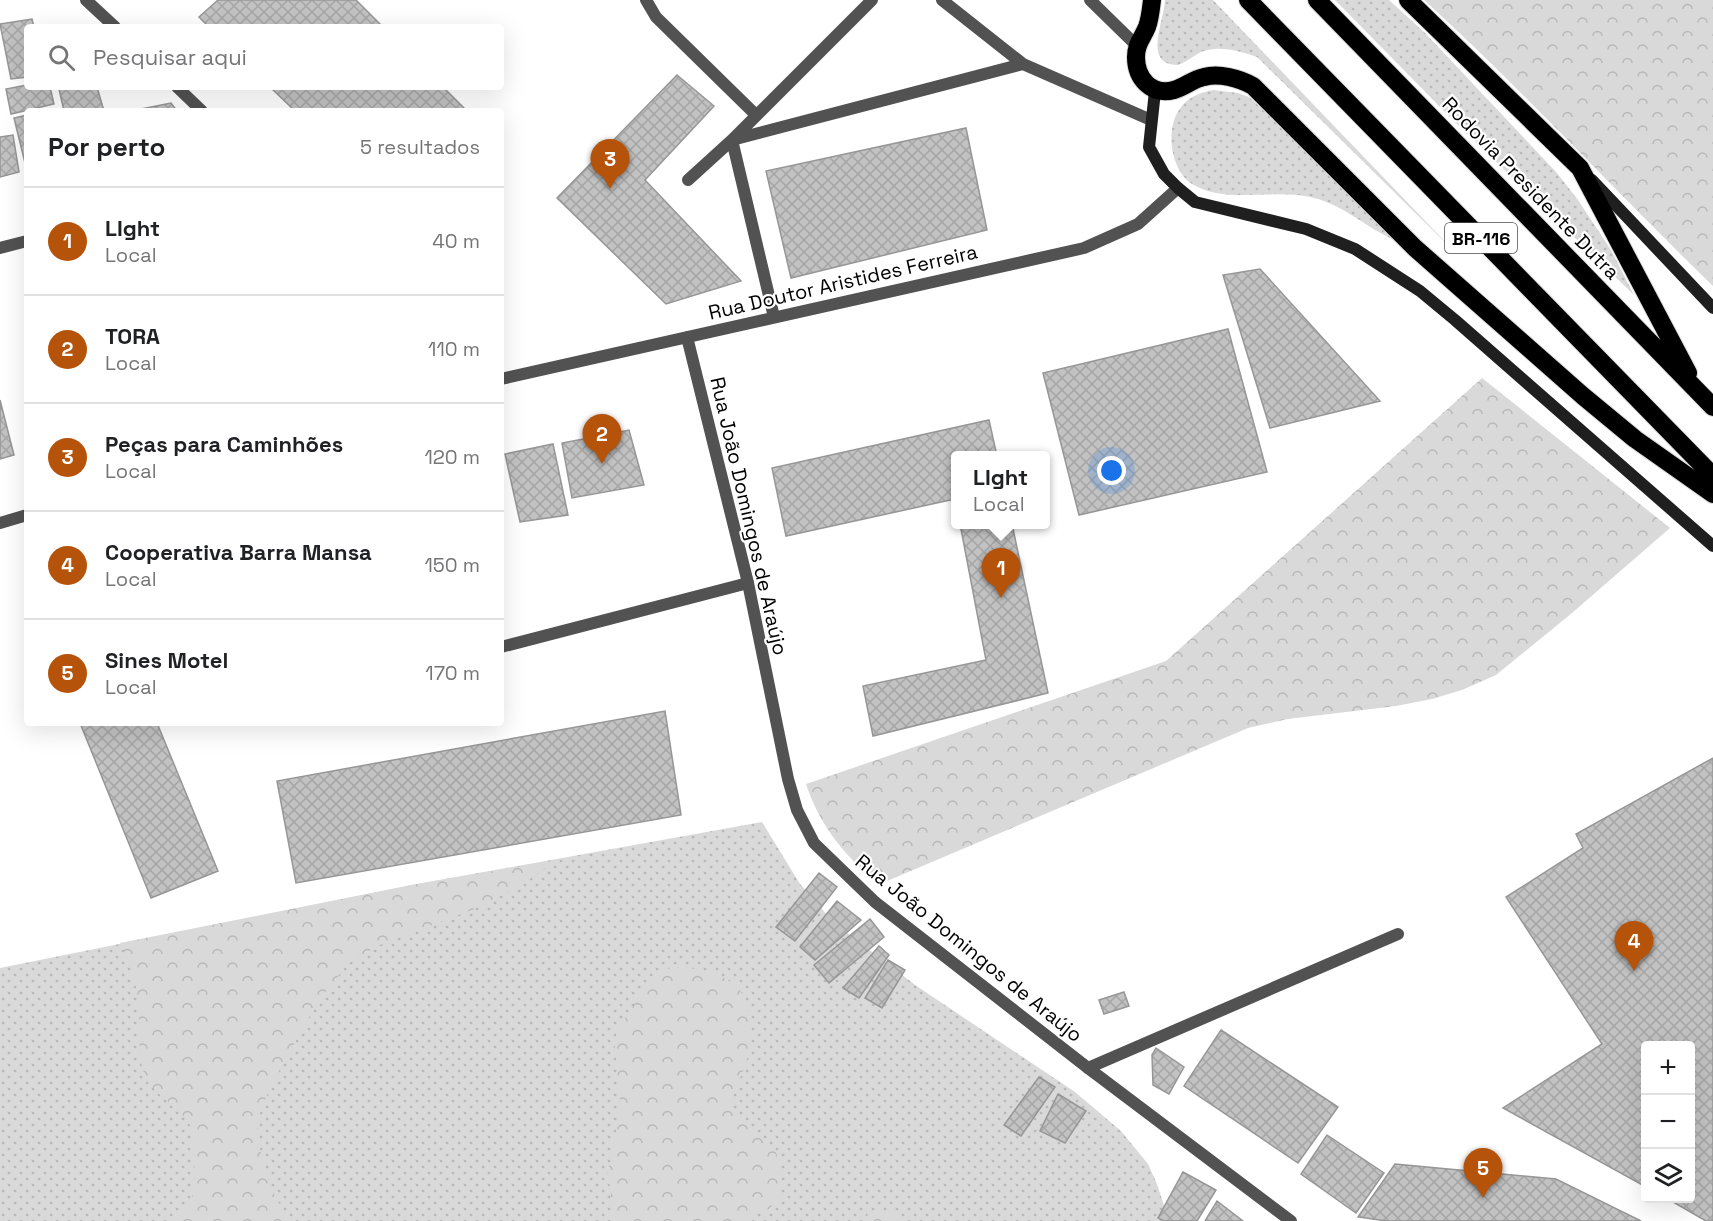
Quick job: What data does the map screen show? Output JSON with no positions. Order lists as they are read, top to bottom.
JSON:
{
  "streets": {
    "highway": ["Rodovia Presidente Dutra", "BR-116"],
    "street": ["Rua Doutor Aristides Ferreira", "Rua João Domingos de Araújo"]
  },
  "crossings": [
    ["Rua Doutor Aristides Ferreira", "Rua João Domingos de Araújo"]
  ],
  "page": {
    "search": "Pesquisar aqui",
    "heading": ["Por perto", "5 resultados"],
    "pins": [
      "3",
      "2",
      "1",
      "4",
      "5"
    ],
    "list": [
      {
        "mark": "1",
        "name": "LIght",
        "note": "Local",
        "value": "40 m"
      },
      {
        "mark": "2",
        "name": "TORA",
        "note": "Local",
        "value": "110 m"
      },
      {
        "mark": "3",
        "name": "Peças para Caminhões",
        "note": "Local",
        "value": "120 m"
      },
      {
        "mark": "4",
        "name": "Cooperativa Barra Mansa",
        "note": "Local",
        "value": "150 m"
      },
      {
        "mark": "5",
        "name": "Sines Motel",
        "note": "Local",
        "value": "170 m"
      }
    ],
    "popup": ["LIght", "Local"],
    "map_buttons": ["+", "−"]
  }
}
